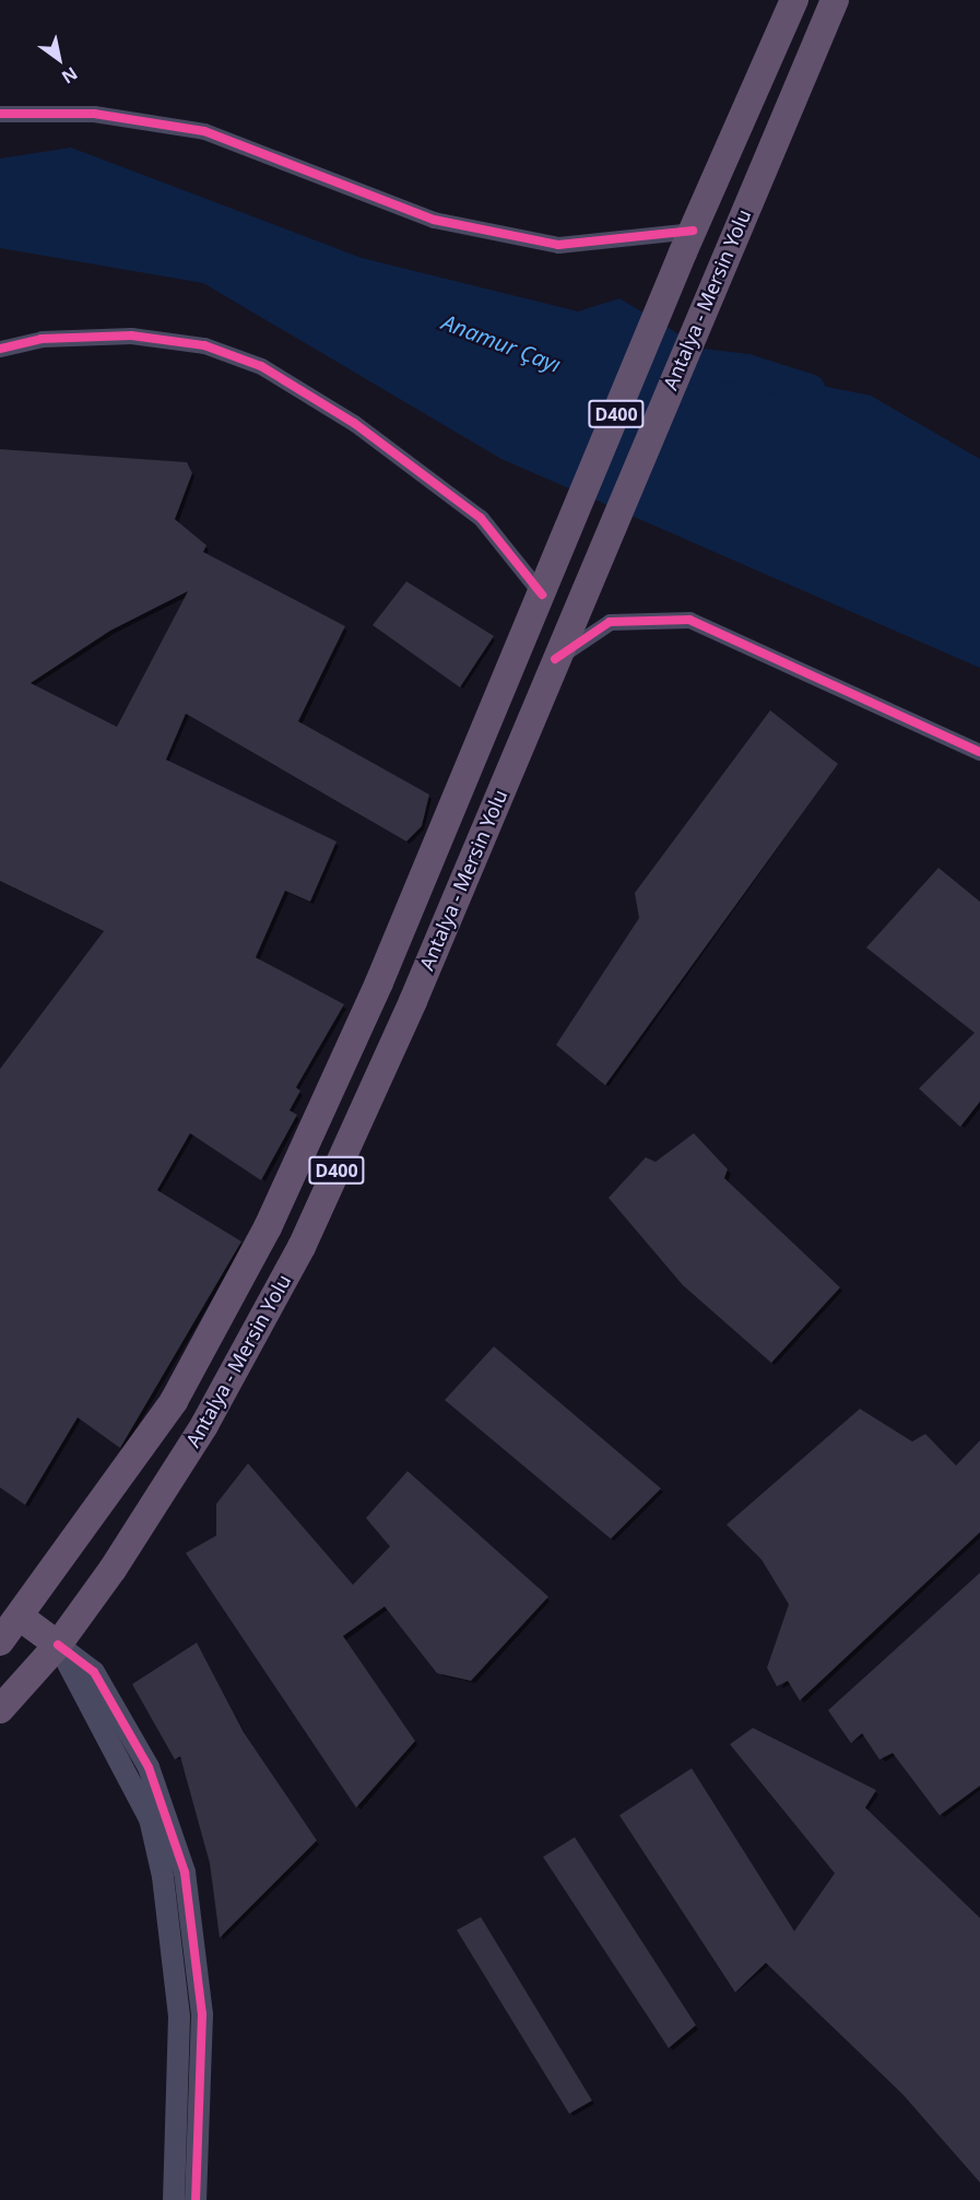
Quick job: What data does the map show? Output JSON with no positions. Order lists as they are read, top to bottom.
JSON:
{
  "streets": {
    "highway": ["Antalya - Mersin Yolu", "D400"]
  },
  "water": ["Anamur Çayı"],
  "north": "bottom right"
}
